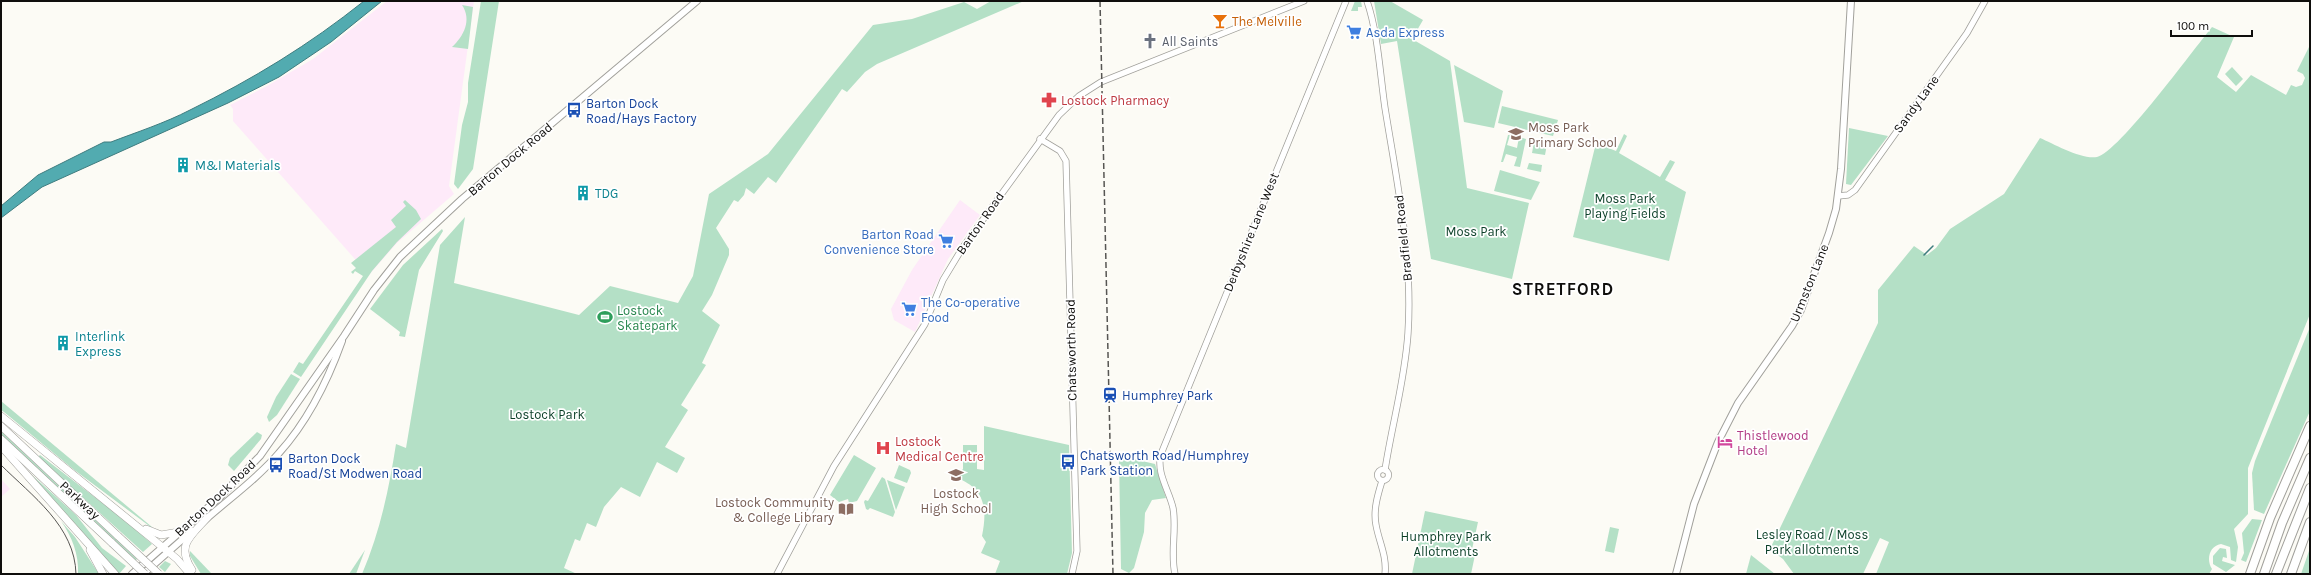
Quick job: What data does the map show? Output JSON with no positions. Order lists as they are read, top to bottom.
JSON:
{
  "streets": {
    "highway": ["Parkway"],
    "main road": ["Barton Dock Road", "Urmston Lane"],
    "street": [
      "Sandy Lane",
      "Barton Road",
      "Derbyshire Lane West",
      "Bradfield Road",
      "Chatsworth Road"
    ]
  },
  "crossings": [
    ["Sandy Lane", "Urmston Lane"],
    ["Barton Dock Road", "Parkway"],
    ["Barton Road", "Chatsworth Road"]
  ],
  "districts": ["STRETFORD"],
  "parks": [
    "Moss Park Playing Fields",
    "Moss Park",
    "Lostock Park",
    "Lesley Road / Moss Park allotments",
    "Humphrey Park Allotments"
  ],
  "places": {
    "bar": ["The Melville"],
    "supermarket": ["Asda Express", "Barton Road Convenience Store", "The Co-operative Food"],
    "church": ["All Saints"],
    "pharmacy": ["Lostock Pharmacy"],
    "bus stop": ["Barton Dock Road/Hays Factory", "Chatsworth Road/Humphrey Park Station", "Barton Dock Road/St Modwen Road"],
    "school or university": ["Moss Park Primary School", "Lostock High School"],
    "building": ["M&I Materials", "TDG", "Interlink Express"],
    "sports": ["Lostock Skatepark"],
    "station": ["Humphrey Park"],
    "hotel": ["Thistlewood Hotel"],
    "hospital": ["Lostock Medical Centre"],
    "library": ["Lostock Community & College Library"]
  },
  "scale_bar": "100 m"
}
